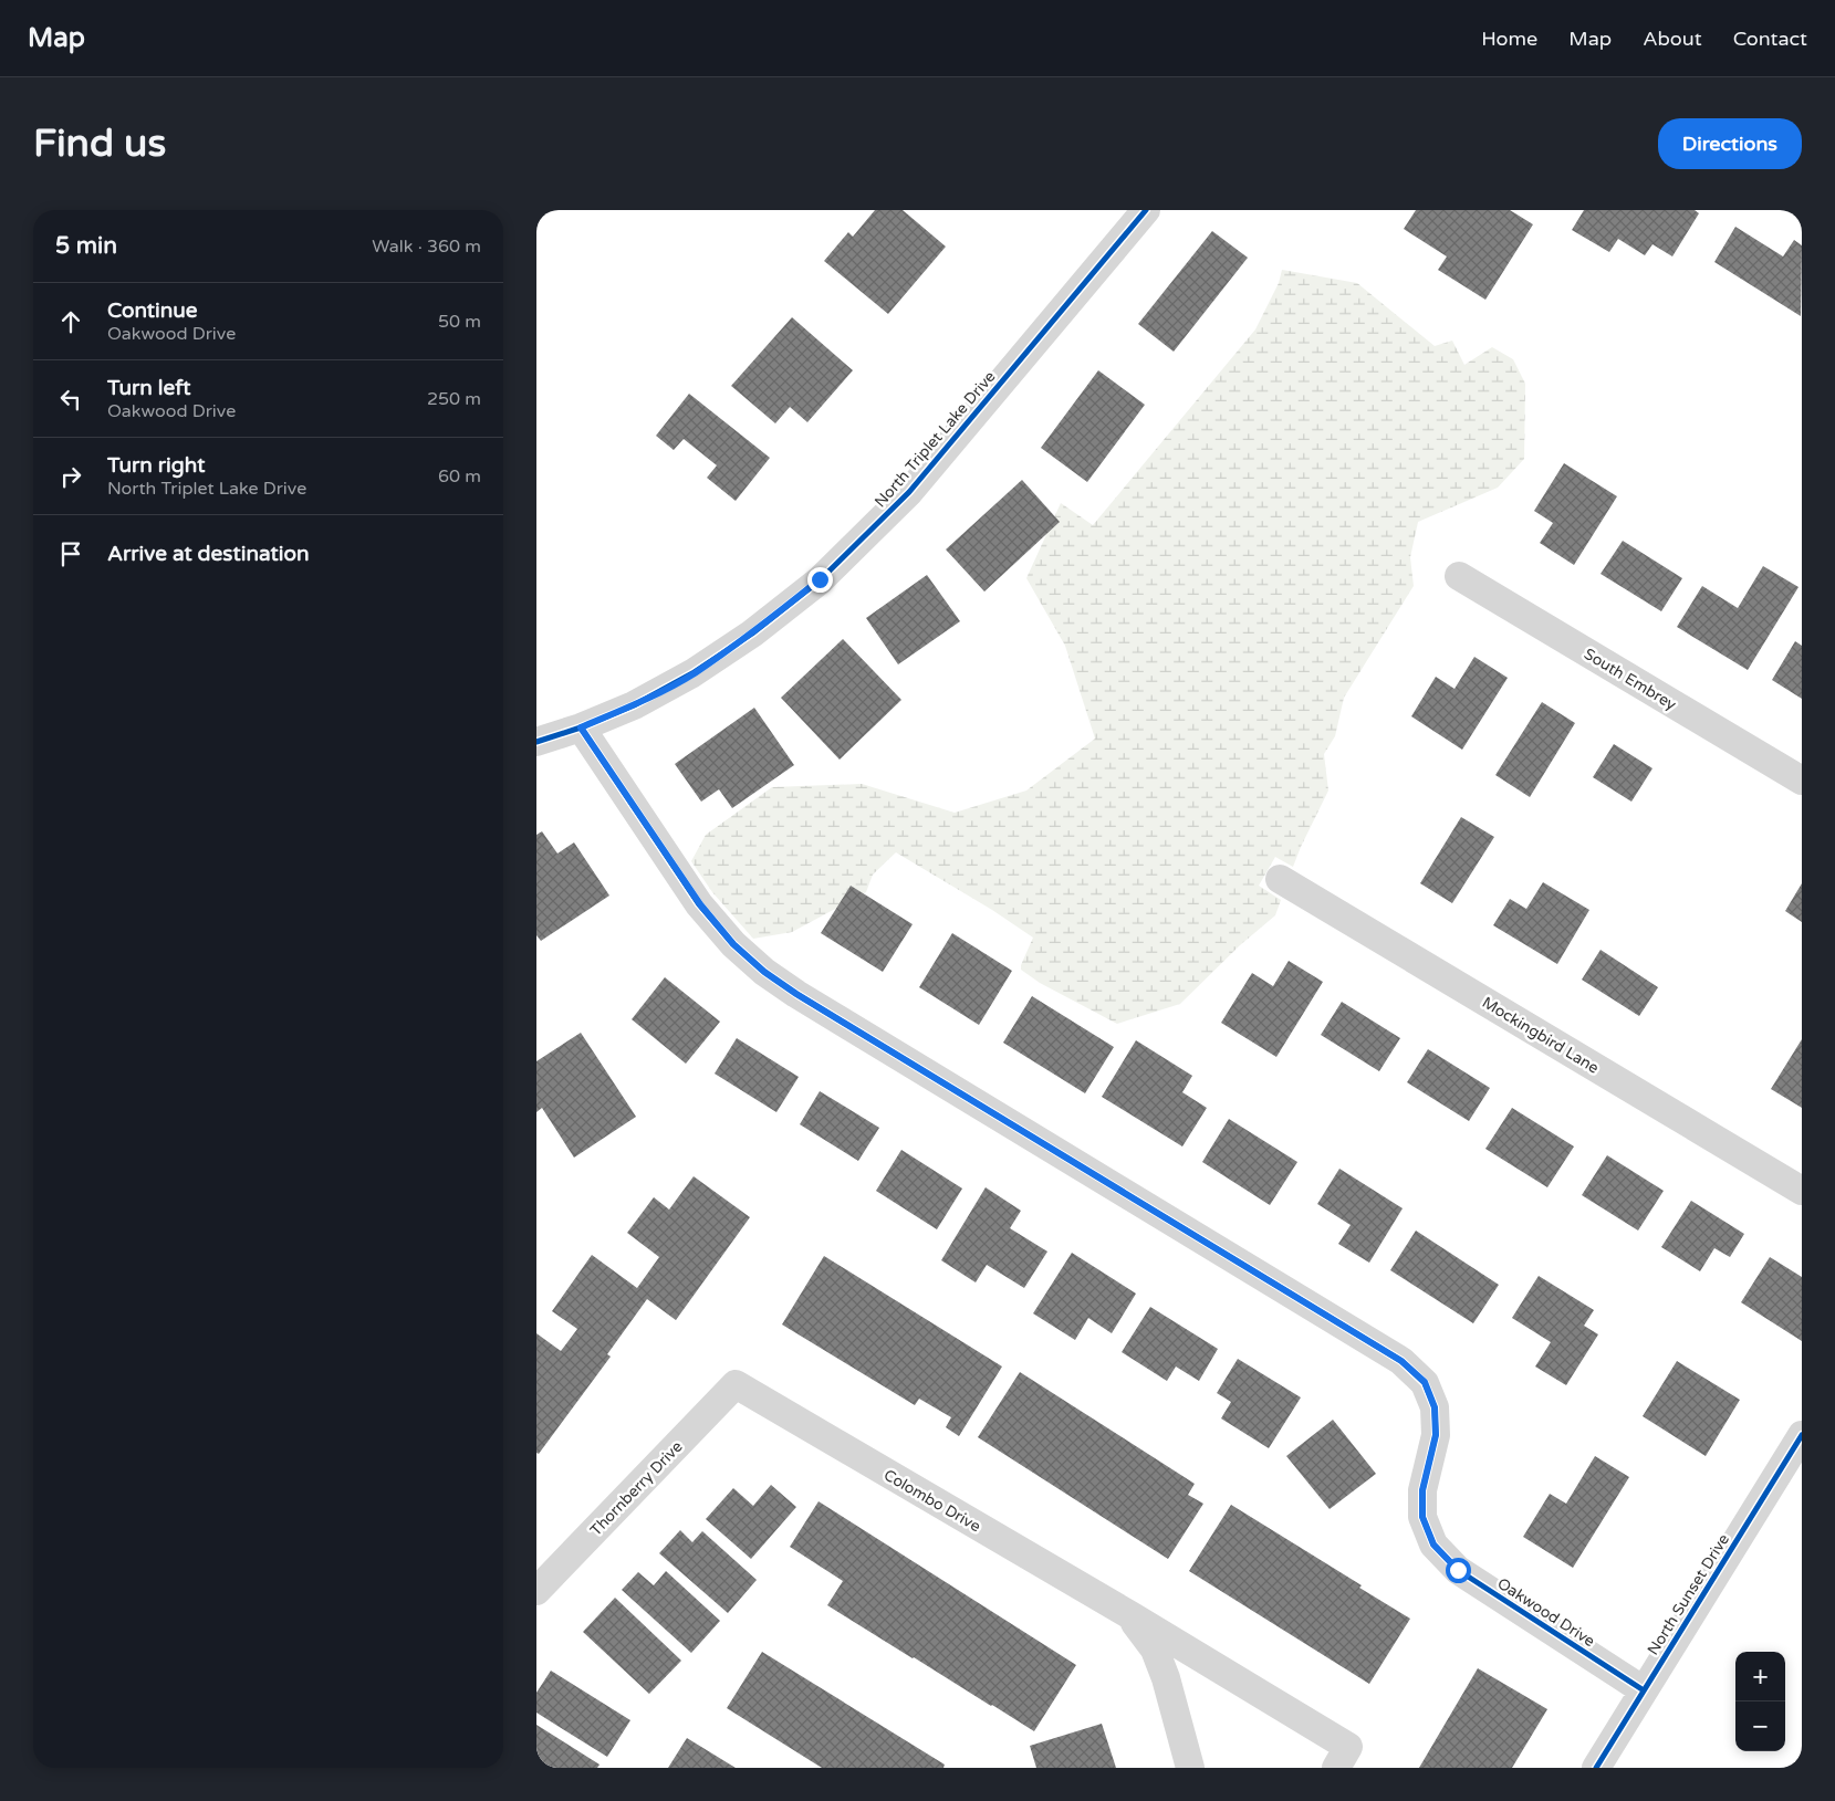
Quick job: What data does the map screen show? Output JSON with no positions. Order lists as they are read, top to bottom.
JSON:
{
  "streets": {
    "street": [
      "North Triplet Lake Drive",
      "South Embrey",
      "Mockingbird Lane",
      "Thornberry Drive",
      "Colombo Drive",
      "North Sunset Drive",
      "Oakwood Drive"
    ]
  },
  "crossings": [
    ["North Triplet Lake Drive", "Oakwood Drive"],
    ["Thornberry Drive", "Colombo Drive"],
    ["North Sunset Drive", "Oakwood Drive"]
  ],
  "page": {
    "header": "Map",
    "nav": [
      "Home",
      "Map",
      "About",
      "Contact"
    ],
    "buttons": "Directions",
    "title": "Find us",
    "heading": ["5 min", "Walk · 360 m"],
    "list": [
      ["Continue", "Oakwood Drive", "50 m"],
      ["Turn left", "Oakwood Drive", "250 m"],
      ["Turn right", "North Triplet Lake Drive", "60 m"],
      "Arrive at destination"
    ],
    "map_buttons": ["+", "−"]
  }
}
